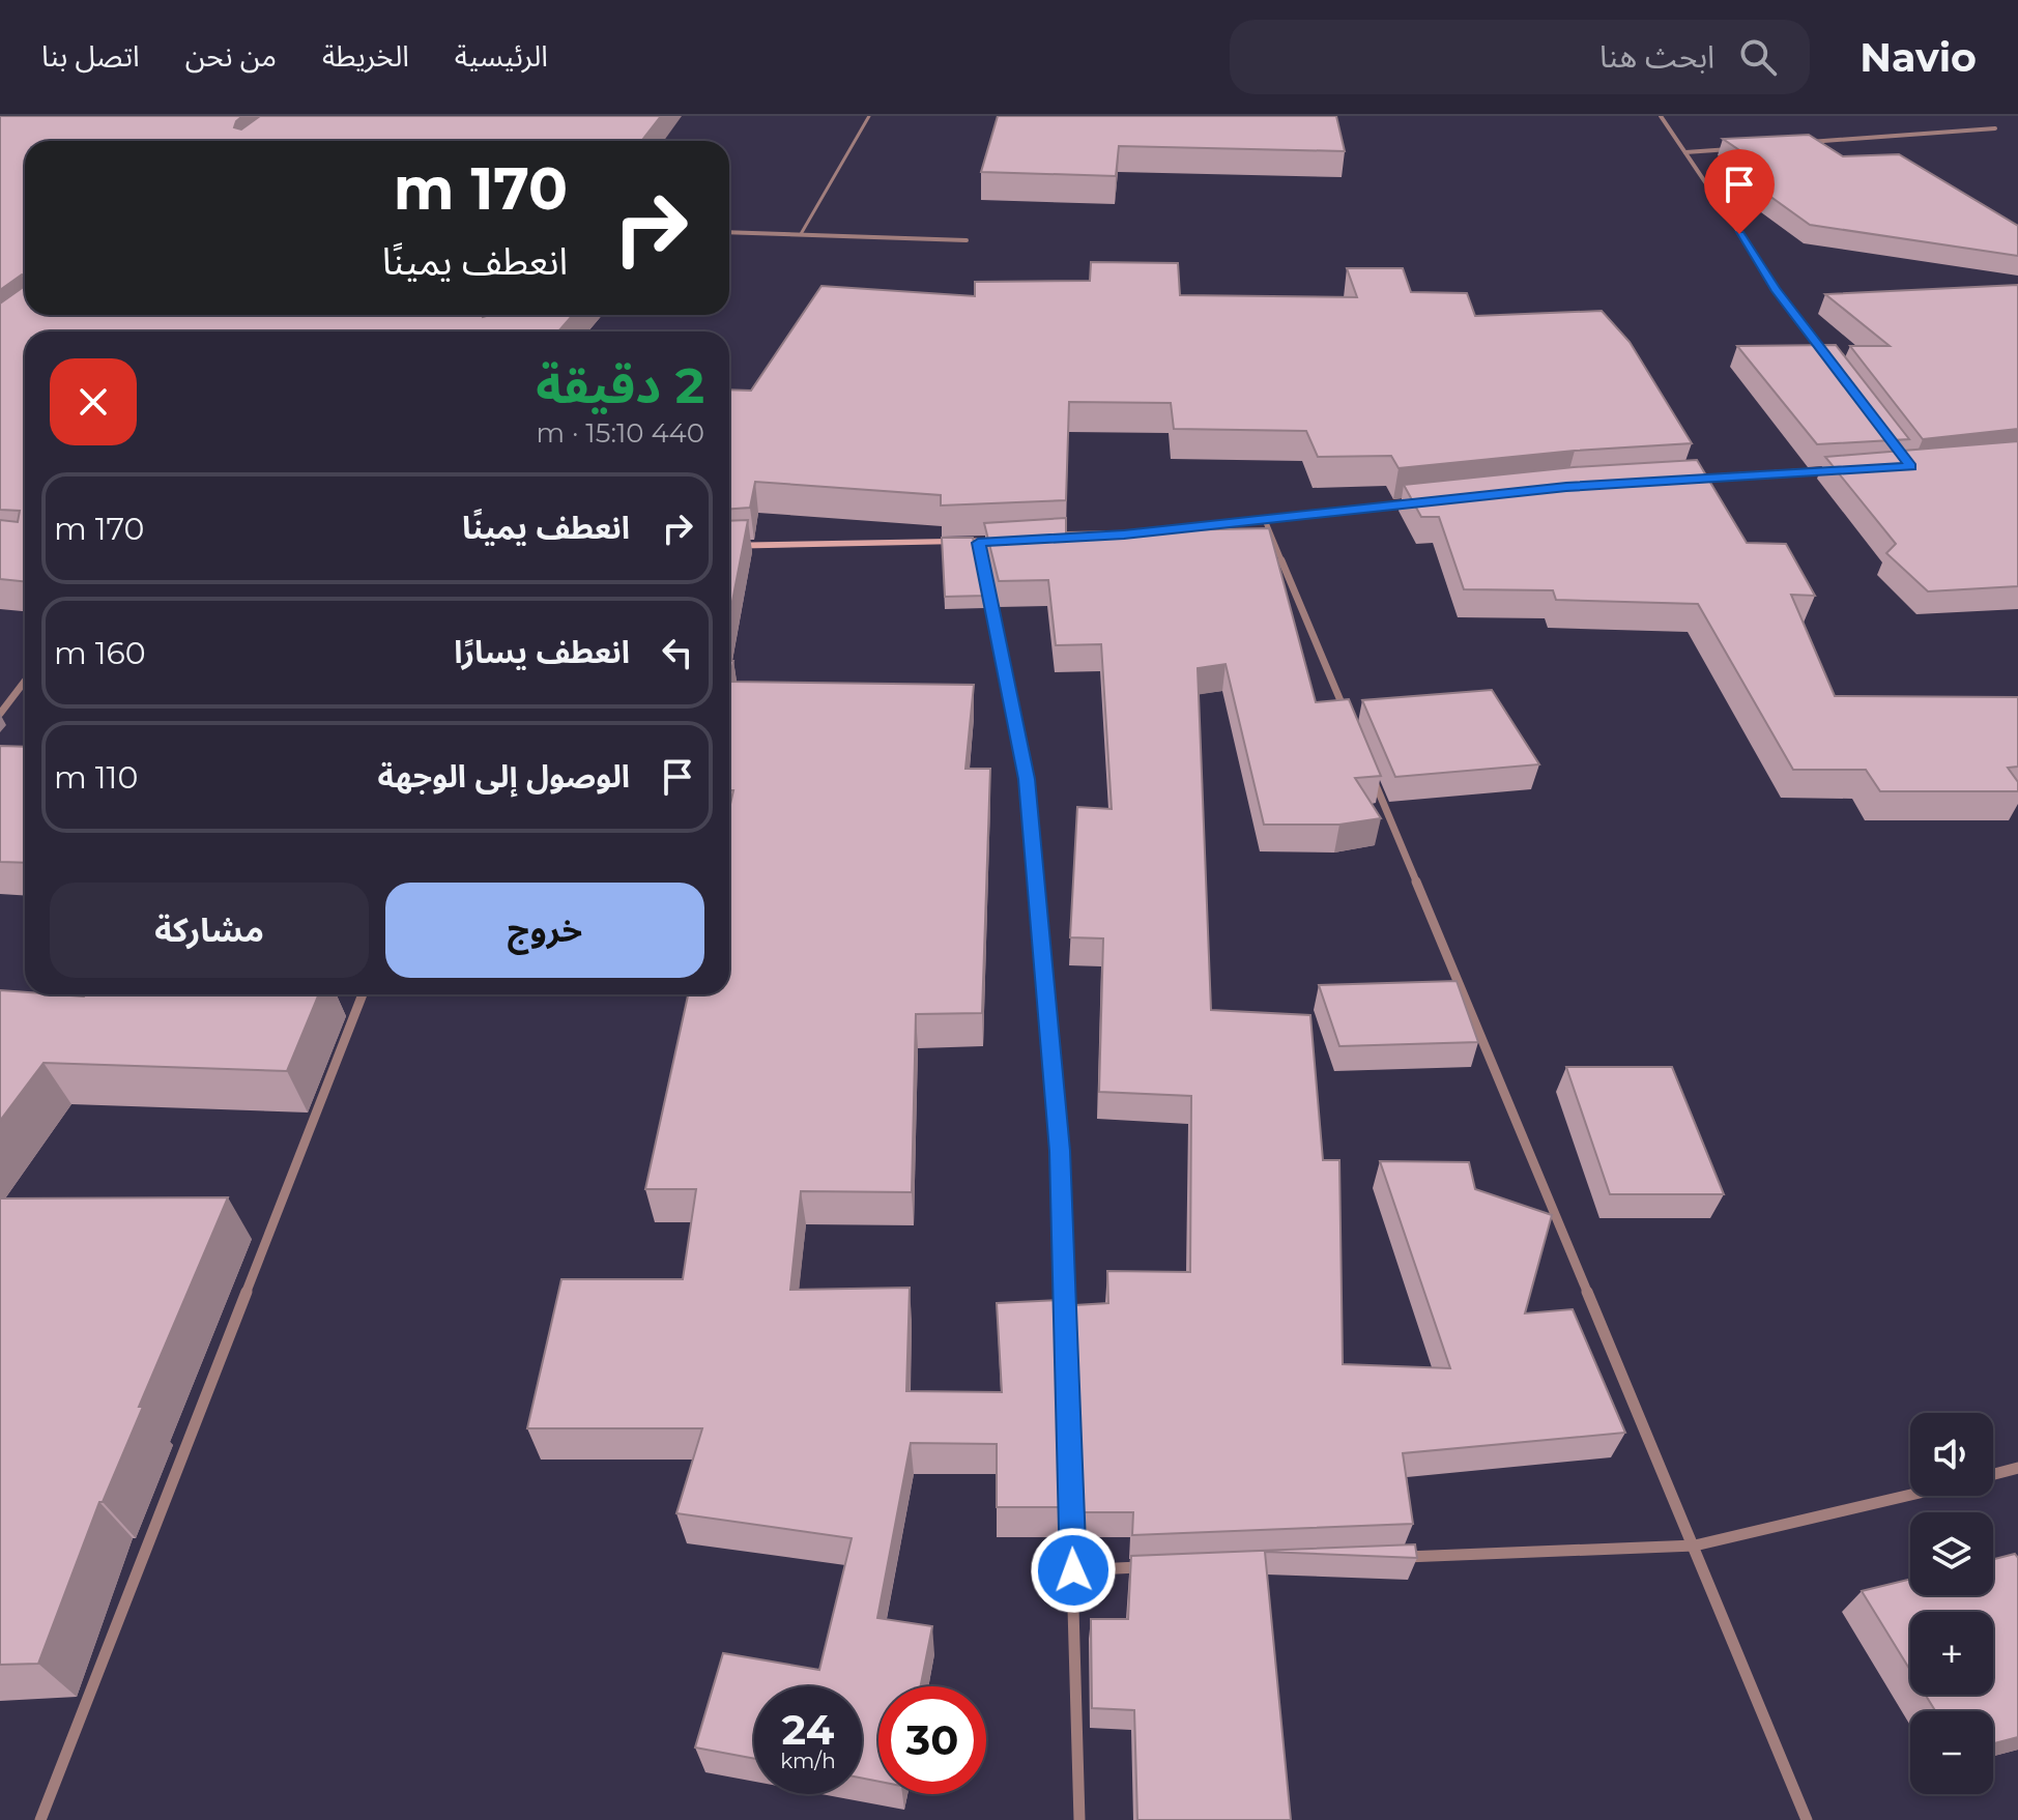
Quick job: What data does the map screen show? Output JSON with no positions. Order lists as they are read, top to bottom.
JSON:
{
  "page": {
    "header": "Navio",
    "search": "ابحث هنا",
    "nav": [
      "الرئيسية",
      "الخريطة",
      "من نحن",
      "اتصل بنا"
    ],
    "turn": ["170 m", "انعطف يمينًا"],
    "heading": ["2 دقيقة", "440 m · 15:10"],
    "list": [
      {
        "name": "انعطف يمينًا",
        "value": "170 m"
      },
      {
        "name": "انعطف يسارًا",
        "value": "160 m"
      },
      {
        "name": "الوصول إلى الوجهة",
        "value": "110 m"
      }
    ],
    "buttons": ["خروج", "مشاركة"],
    "map_buttons": ["+", "−"],
    "speed": "24 km/h",
    "limit": "30"
  }
}
